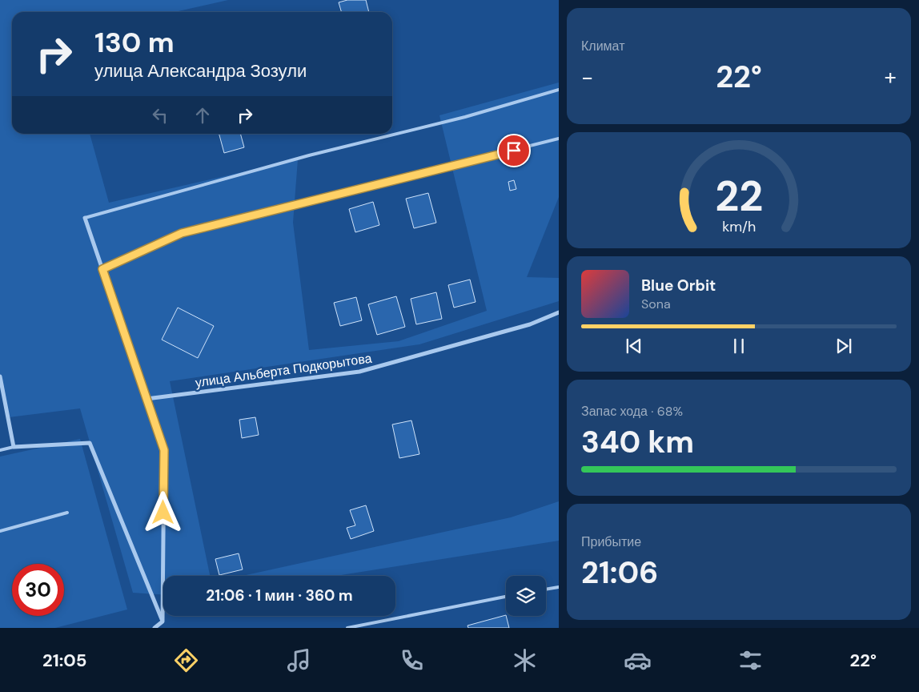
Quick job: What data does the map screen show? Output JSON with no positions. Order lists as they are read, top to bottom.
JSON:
{
  "streets": {
    "street": ["улица Альберта Подкорытова"]
  },
  "page": {
    "tile": [
      "Климат",
      ["Запас хода · 68%", "340 km"],
      ["Прибытие", "21:06"]
    ],
    "turn": ["130 m", "улица Александра Зозули"],
    "heat": ["−", "22°", "+"],
    "song": ["Blue Orbit", "Sona"],
    "limit": "30",
    "trip": "21:06 · 1 мин · 360 m",
    "tabs": ["21:05", "22°"],
    "gauge": ["22", "km/h"]
  }
}
